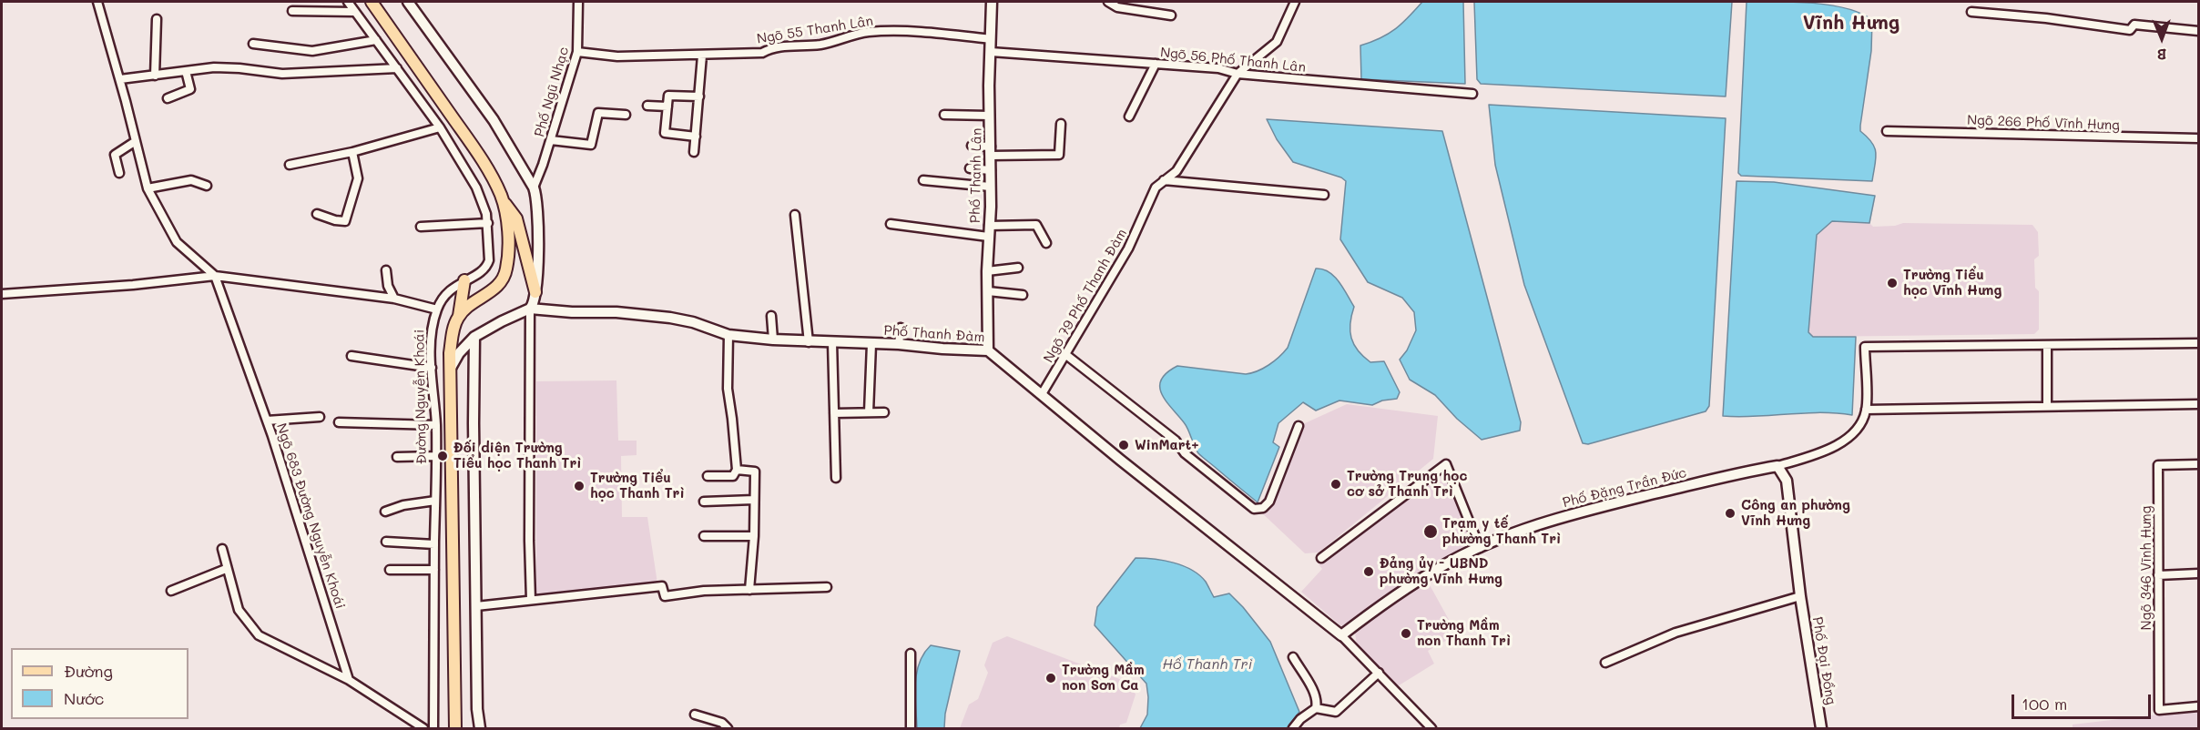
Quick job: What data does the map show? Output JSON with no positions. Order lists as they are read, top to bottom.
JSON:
{
  "streets": {
    "street": [
      "Ngõ 55 Thanh Lân",
      "Ngõ 56 Phố Thanh Lân",
      "Phố Ngũ Nhạc",
      "Ngõ 266 Phố Vĩnh Hưng",
      "Phố Thanh Lân",
      "Ngõ 79 Phố Thanh Đàm",
      "Phố Thanh Đàm",
      "Đường Nguyễn Khoái",
      "Phố Đặng Trần Đức",
      "Ngõ 683 Đường Nguyễn Khoái",
      "Ngõ 346 Vĩnh Hưng",
      "Phố Đại Đồng"
    ]
  },
  "crossings": [
    ["Ngõ 55 Thanh Lân", "Phố Ngũ Nhạc"],
    ["Ngõ 55 Thanh Lân", "Phố Thanh Lân"],
    ["Ngõ 56 Phố Thanh Lân", "Phố Thanh Lân"],
    ["Ngõ 56 Phố Thanh Lân", "Ngõ 79 Phố Thanh Đàm"],
    ["Phố Thanh Lân", "Phố Thanh Đàm"],
    ["Ngõ 79 Phố Thanh Đàm", "Phố Thanh Đàm"],
    ["Phố Thanh Đàm", "Phố Đặng Trần Đức"]
  ],
  "districts": ["Vĩnh Hưng"],
  "water": ["Hồ Thanh Trì"],
  "places": [
    "Trường Tiểu học Vĩnh Hưng",
    "WinMart+",
    "Đối diện Trường Tiểu học Thanh Trì",
    "Trường Trung học cơ sở Thanh Trì",
    "Trường Tiểu học Thanh Trì",
    "Công an phường Vĩnh Hưng",
    "Trạm y tế phường Thanh Trì",
    "Đảng ủy - UBND phường Vĩnh Hưng",
    "Trường Mầm non Thanh Trì",
    "Trường Mầm non Sơn Ca"
  ],
  "legend": ["Đường", "Nước"],
  "scale_bar": "100 m",
  "north": "bottom"
}
